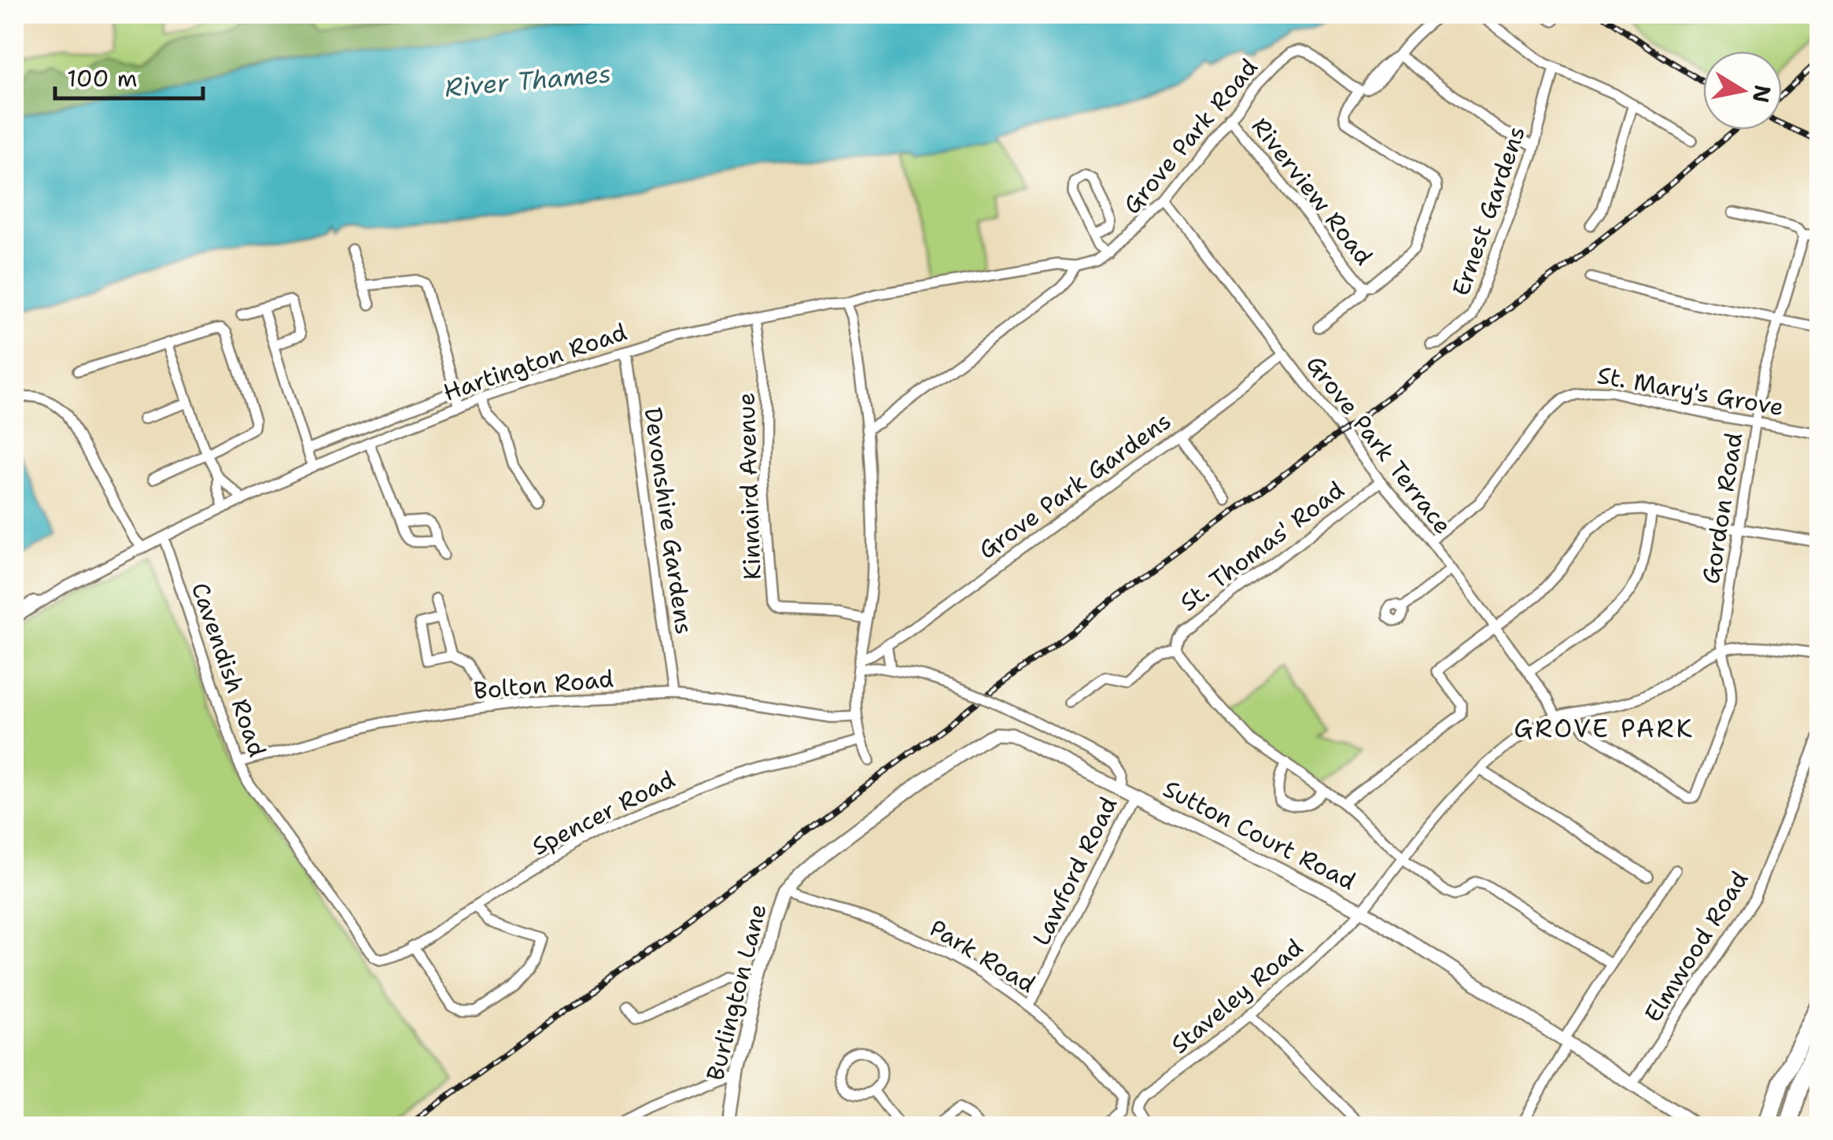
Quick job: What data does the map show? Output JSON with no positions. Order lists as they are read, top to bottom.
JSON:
{
  "streets": {
    "street": [
      "Grove Park Road",
      "Riverview Road",
      "Ernest Gardens",
      "Hartington Road",
      "St. Mary's Grove",
      "Grove Park Terrace",
      "Grove Park Gardens",
      "Kinnaird Avenue",
      "Gordon Road",
      "Devonshire Gardens",
      "St. Thomas' Road",
      "Cavendish Road",
      "Bolton Road",
      "Spencer Road",
      "Sutton Court Road",
      "Lawford Road",
      "Elmwood Road",
      "Park Road",
      "Burlington Lane",
      "Staveley Road"
    ]
  },
  "crossings": [
    ["Grove Park Road", "Riverview Road"],
    ["Grove Park Road", "Hartington Road"],
    ["Grove Park Road", "Grove Park Terrace"],
    ["Hartington Road", "Kinnaird Avenue"],
    ["Hartington Road", "Devonshire Gardens"],
    ["Hartington Road", "Cavendish Road"],
    ["St. Mary's Grove", "Grove Park Terrace"],
    ["St. Mary's Grove", "Gordon Road"],
    ["Grove Park Terrace", "Grove Park Gardens"],
    ["Grove Park Terrace", "St. Thomas' Road"],
    ["Grove Park Terrace", "Staveley Road"],
    ["Gordon Road", "Staveley Road"],
    ["Devonshire Gardens", "Bolton Road"],
    ["St. Thomas' Road", "Staveley Road"],
    ["Cavendish Road", "Bolton Road"],
    ["Cavendish Road", "Spencer Road"],
    ["Sutton Court Road", "Lawford Road"],
    ["Sutton Court Road", "Elmwood Road"],
    ["Sutton Court Road", "Burlington Lane"],
    ["Sutton Court Road", "Staveley Road"],
    ["Lawford Road", "Park Road"],
    ["Park Road", "Burlington Lane"]
  ],
  "districts": ["GROVE PARK"],
  "water": ["River Thames"],
  "scale_bar": "100 m",
  "north": "right"
}
